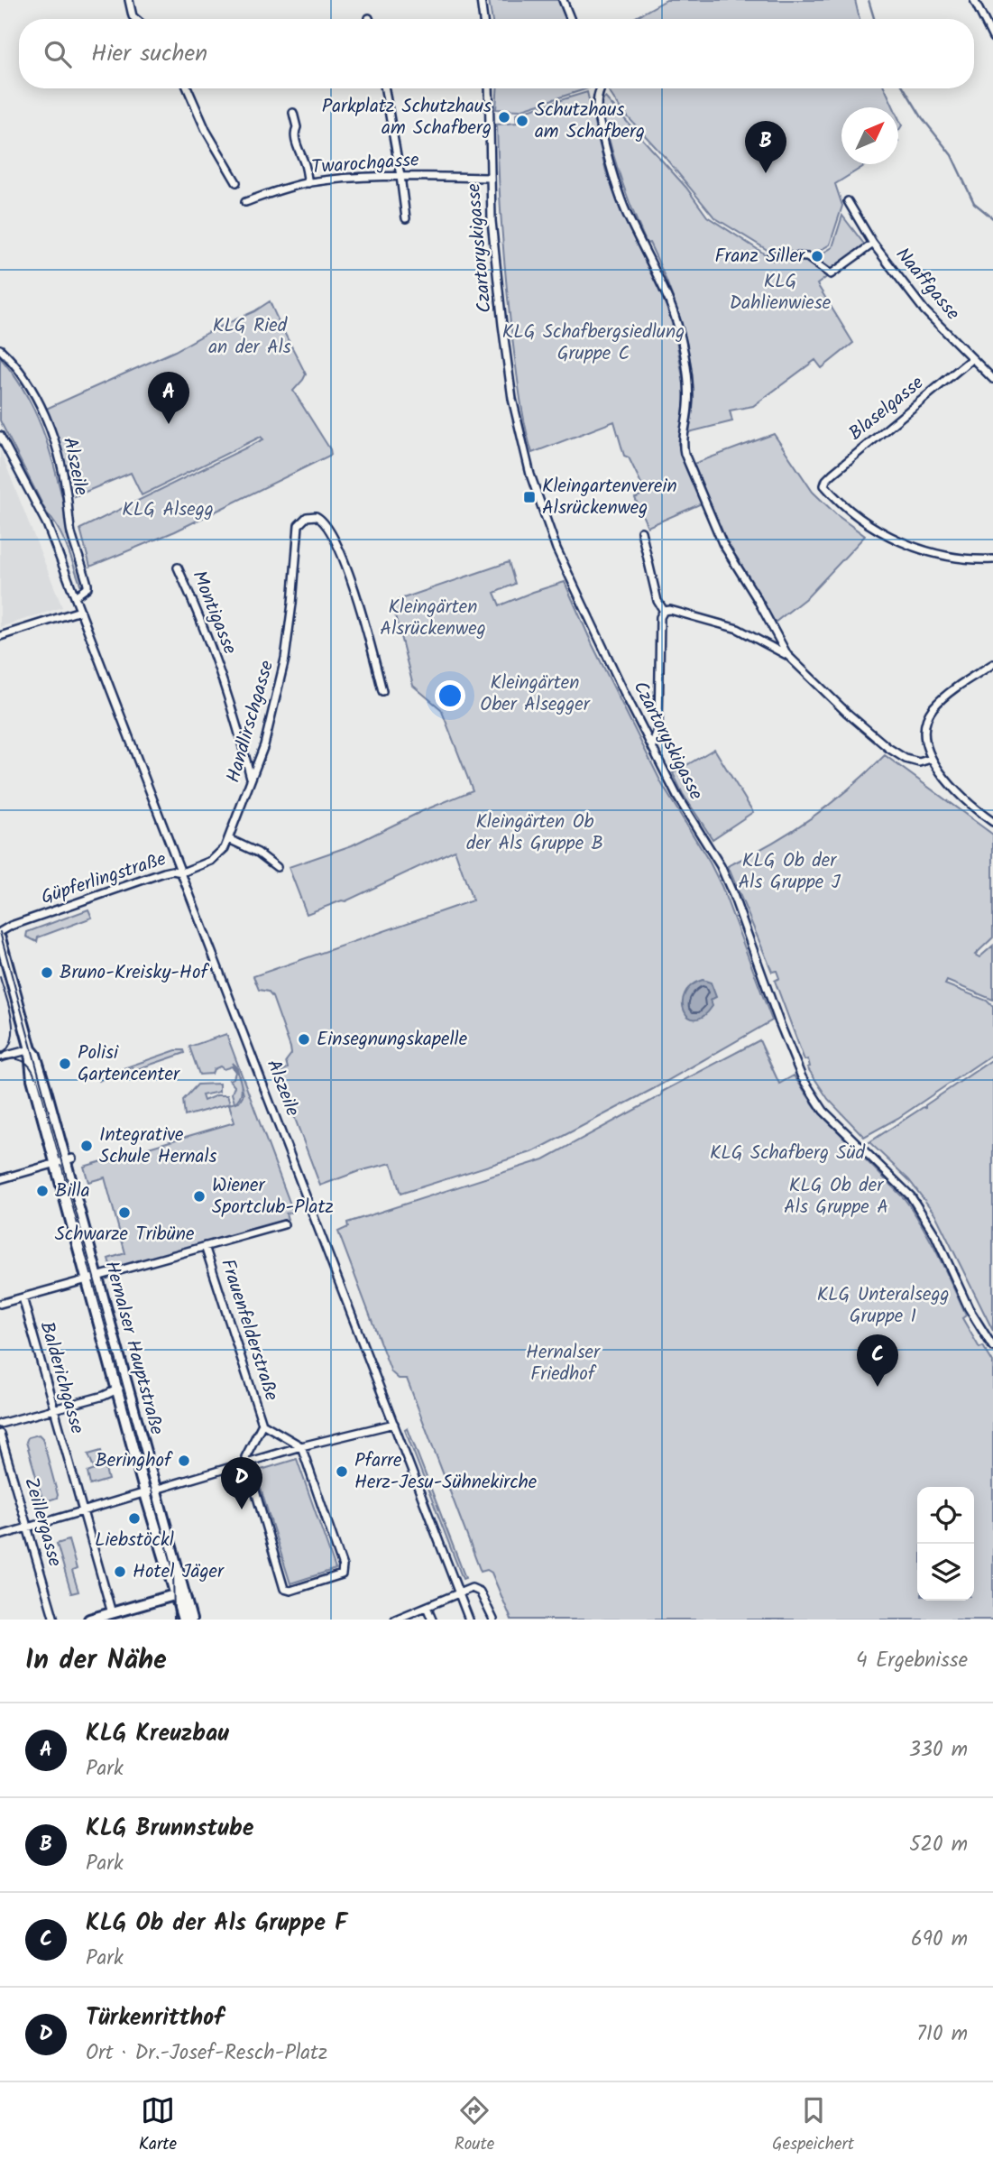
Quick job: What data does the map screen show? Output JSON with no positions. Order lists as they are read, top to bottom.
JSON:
{
  "streets": {
    "main road": ["Hernalser Hauptstraße"],
    "street": [
      "Twarochgasse",
      "Czartoryskigasse",
      "Naaffgasse",
      "Blaselgasse",
      "Alszeile",
      "Montigasse",
      "Handlirschgasse",
      "Güpferlingstraße",
      "Frauenfelderstraße",
      "Balderichgasse",
      "Zeillergasse"
    ]
  },
  "crossings": [
    ["Twarochgasse", "Czartoryskigasse"],
    ["Naaffgasse", "Blaselgasse"],
    ["Alszeile", "Handlirschgasse"],
    ["Alszeile", "Güpferlingstraße"],
    ["Montigasse", "Handlirschgasse"],
    ["Handlirschgasse", "Güpferlingstraße"]
  ],
  "parks": [
    "KLG Dahlienwiese",
    "KLG Ried an der Als",
    "KLG Schafbergsiedlung Gruppe C",
    "KLG Alsegg",
    "Kleingärten Alsrückenweg",
    "Kleingärten Ober Alsegger",
    "Kleingärten Ob der Als Gruppe B",
    "KLG Ob der Als Gruppe J",
    "KLG Schafberg Süd",
    "KLG Ob der Als Gruppe A",
    "KLG Unteralsegg Gruppe 1",
    "Hernalser Friedhof"
  ],
  "places": {
    "other": [
      "Parkplatz Schutzhaus am Schafberg",
      "Schutzhaus am Schafberg",
      "Franz Siller",
      "Bruno-Kreisky-Hof",
      "Einsegnungskapelle",
      "Polisi Gartencenter",
      "Integrative Schule Hernals",
      "Billa",
      "Wiener Sportclub-Platz",
      "Schwarze Tribüne",
      "Beringhof",
      "Pfarre Herz-Jesu-Sühnekirche",
      "Liebstöckl",
      "Hotel Jäger"
    ],
    "transit": ["Kleingartenverein Alsrückenweg"]
  },
  "north": "top right",
  "page": {
    "search": "Hier suchen",
    "pins": [
      "B",
      "A",
      "C",
      "D"
    ],
    "heading": ["In der Nähe", "4 Ergebnisse"],
    "list": [
      {
        "mark": "A",
        "name": "KLG Kreuzbau",
        "note": "Park",
        "value": "330 m"
      },
      {
        "mark": "B",
        "name": "KLG Brunnstube",
        "note": "Park",
        "value": "520 m"
      },
      {
        "mark": "C",
        "name": "KLG Ob der Als Gruppe F",
        "note": "Park",
        "value": "690 m"
      },
      {
        "mark": "D",
        "name": "Türkenritthof",
        "note": "Ort · Dr.-Josef-Resch-Platz",
        "value": "710 m"
      }
    ],
    "nav": ["Karte", "Route", "Gespeichert"]
  }
}
